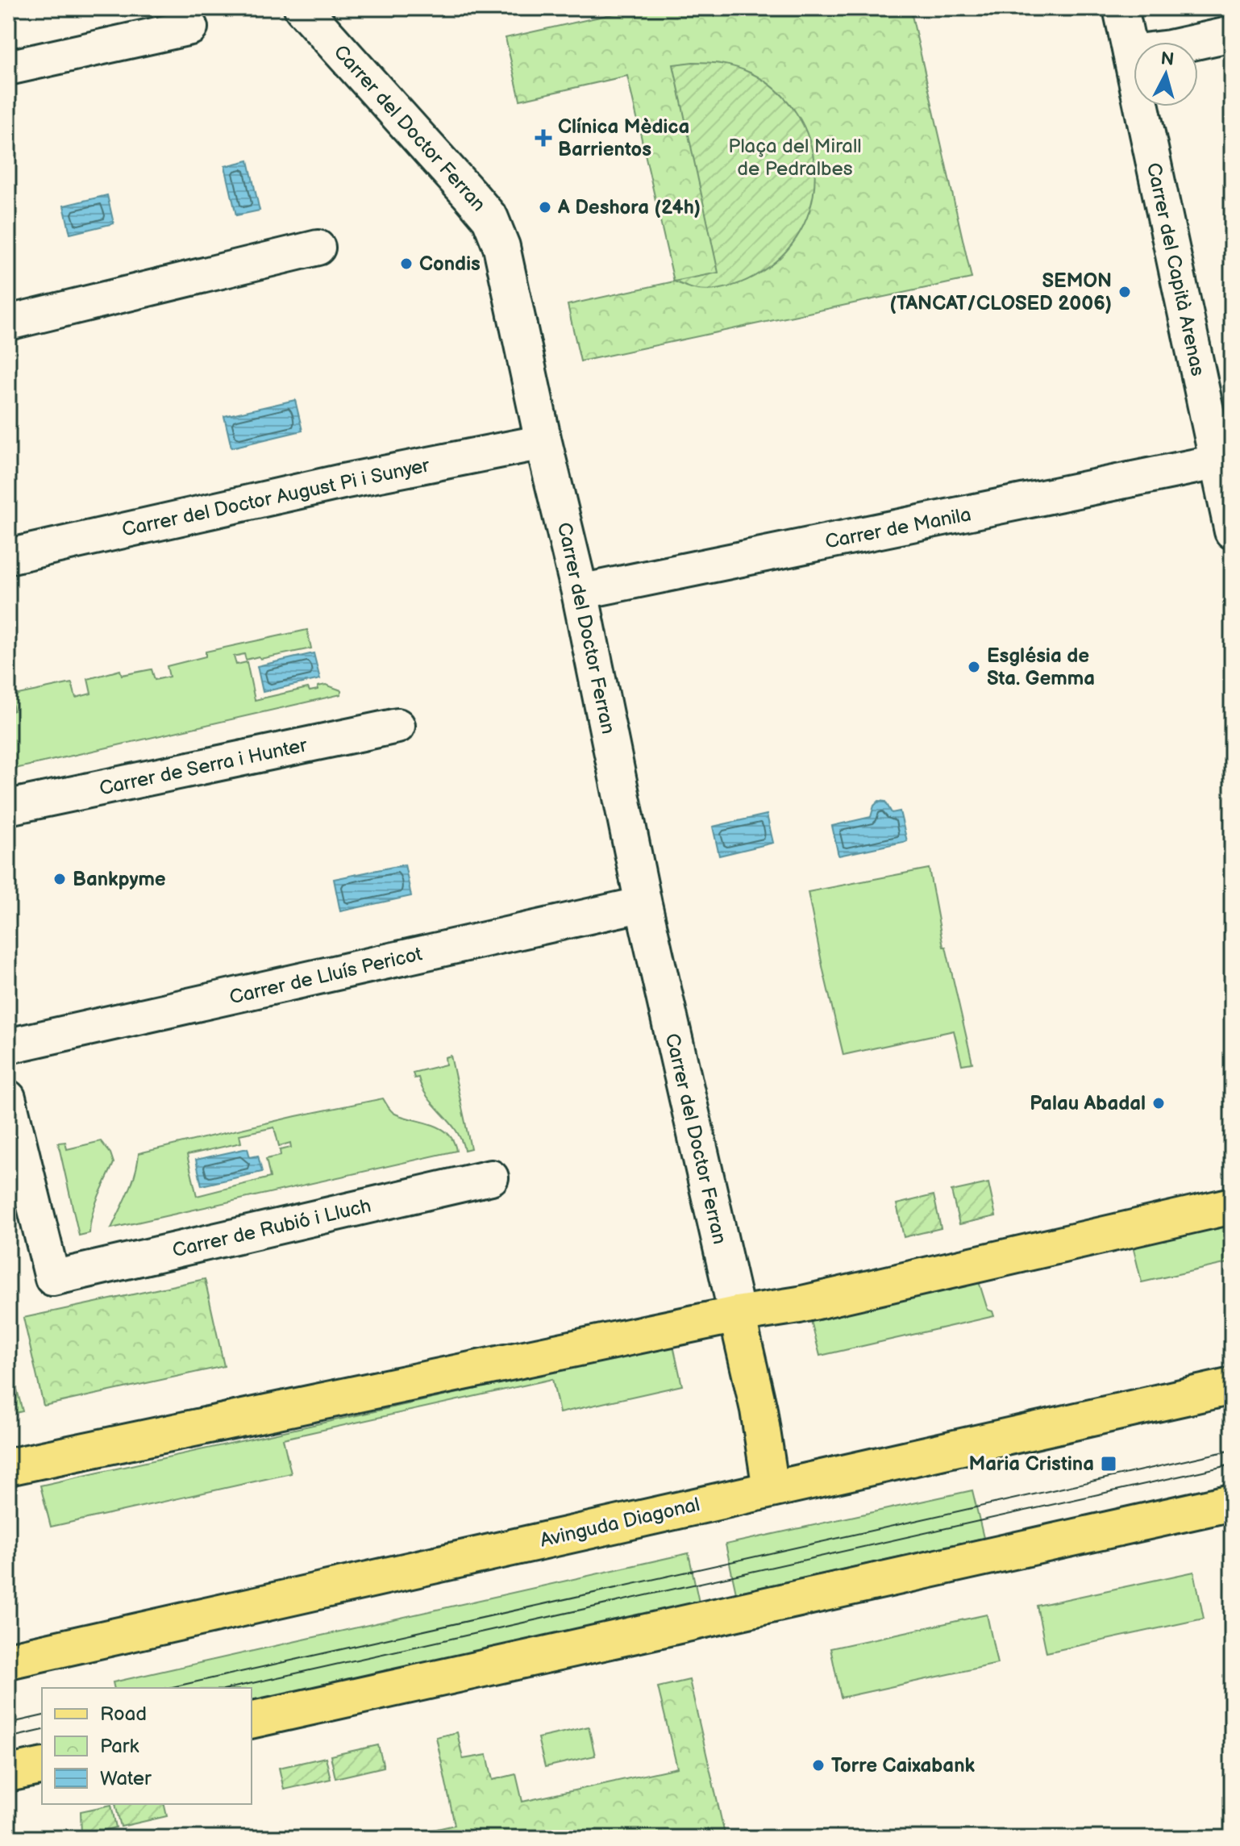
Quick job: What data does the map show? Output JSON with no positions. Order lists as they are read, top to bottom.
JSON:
{
  "streets": {
    "main road": ["Avinguda Diagonal"],
    "street": [
      "Carrer del Doctor Ferran",
      "Carrer del Capità Arenas",
      "Carrer del Doctor August Pi i Sunyer",
      "Carrer de Manila",
      "Carrer de Serra i Hunter",
      "Carrer de Lluís Pericot",
      "Carrer de Rubió i Lluch"
    ]
  },
  "crossings": [
    ["Carrer del Doctor Ferran", "Carrer del Doctor August Pi i Sunyer"],
    ["Carrer del Doctor Ferran", "Carrer de Manila"],
    ["Carrer del Doctor Ferran", "Carrer de Lluís Pericot"],
    ["Carrer del Capità Arenas", "Carrer de Manila"]
  ],
  "parks": ["Plaça del Mirall de Pedralbes"],
  "places": {
    "health": ["Clínica Mèdica Barrientos"],
    "other": [
      "A Deshora (24h)",
      "Condis",
      "SEMON (TANCAT/CLOSED 2006)",
      "Església de Sta. Gemma",
      "Bankpyme",
      "Palau Abadal",
      "Torre Caixabank"
    ],
    "transit": ["Maria Cristina"]
  },
  "legend": ["Road", "Park", "Water"],
  "north": "top"
}
